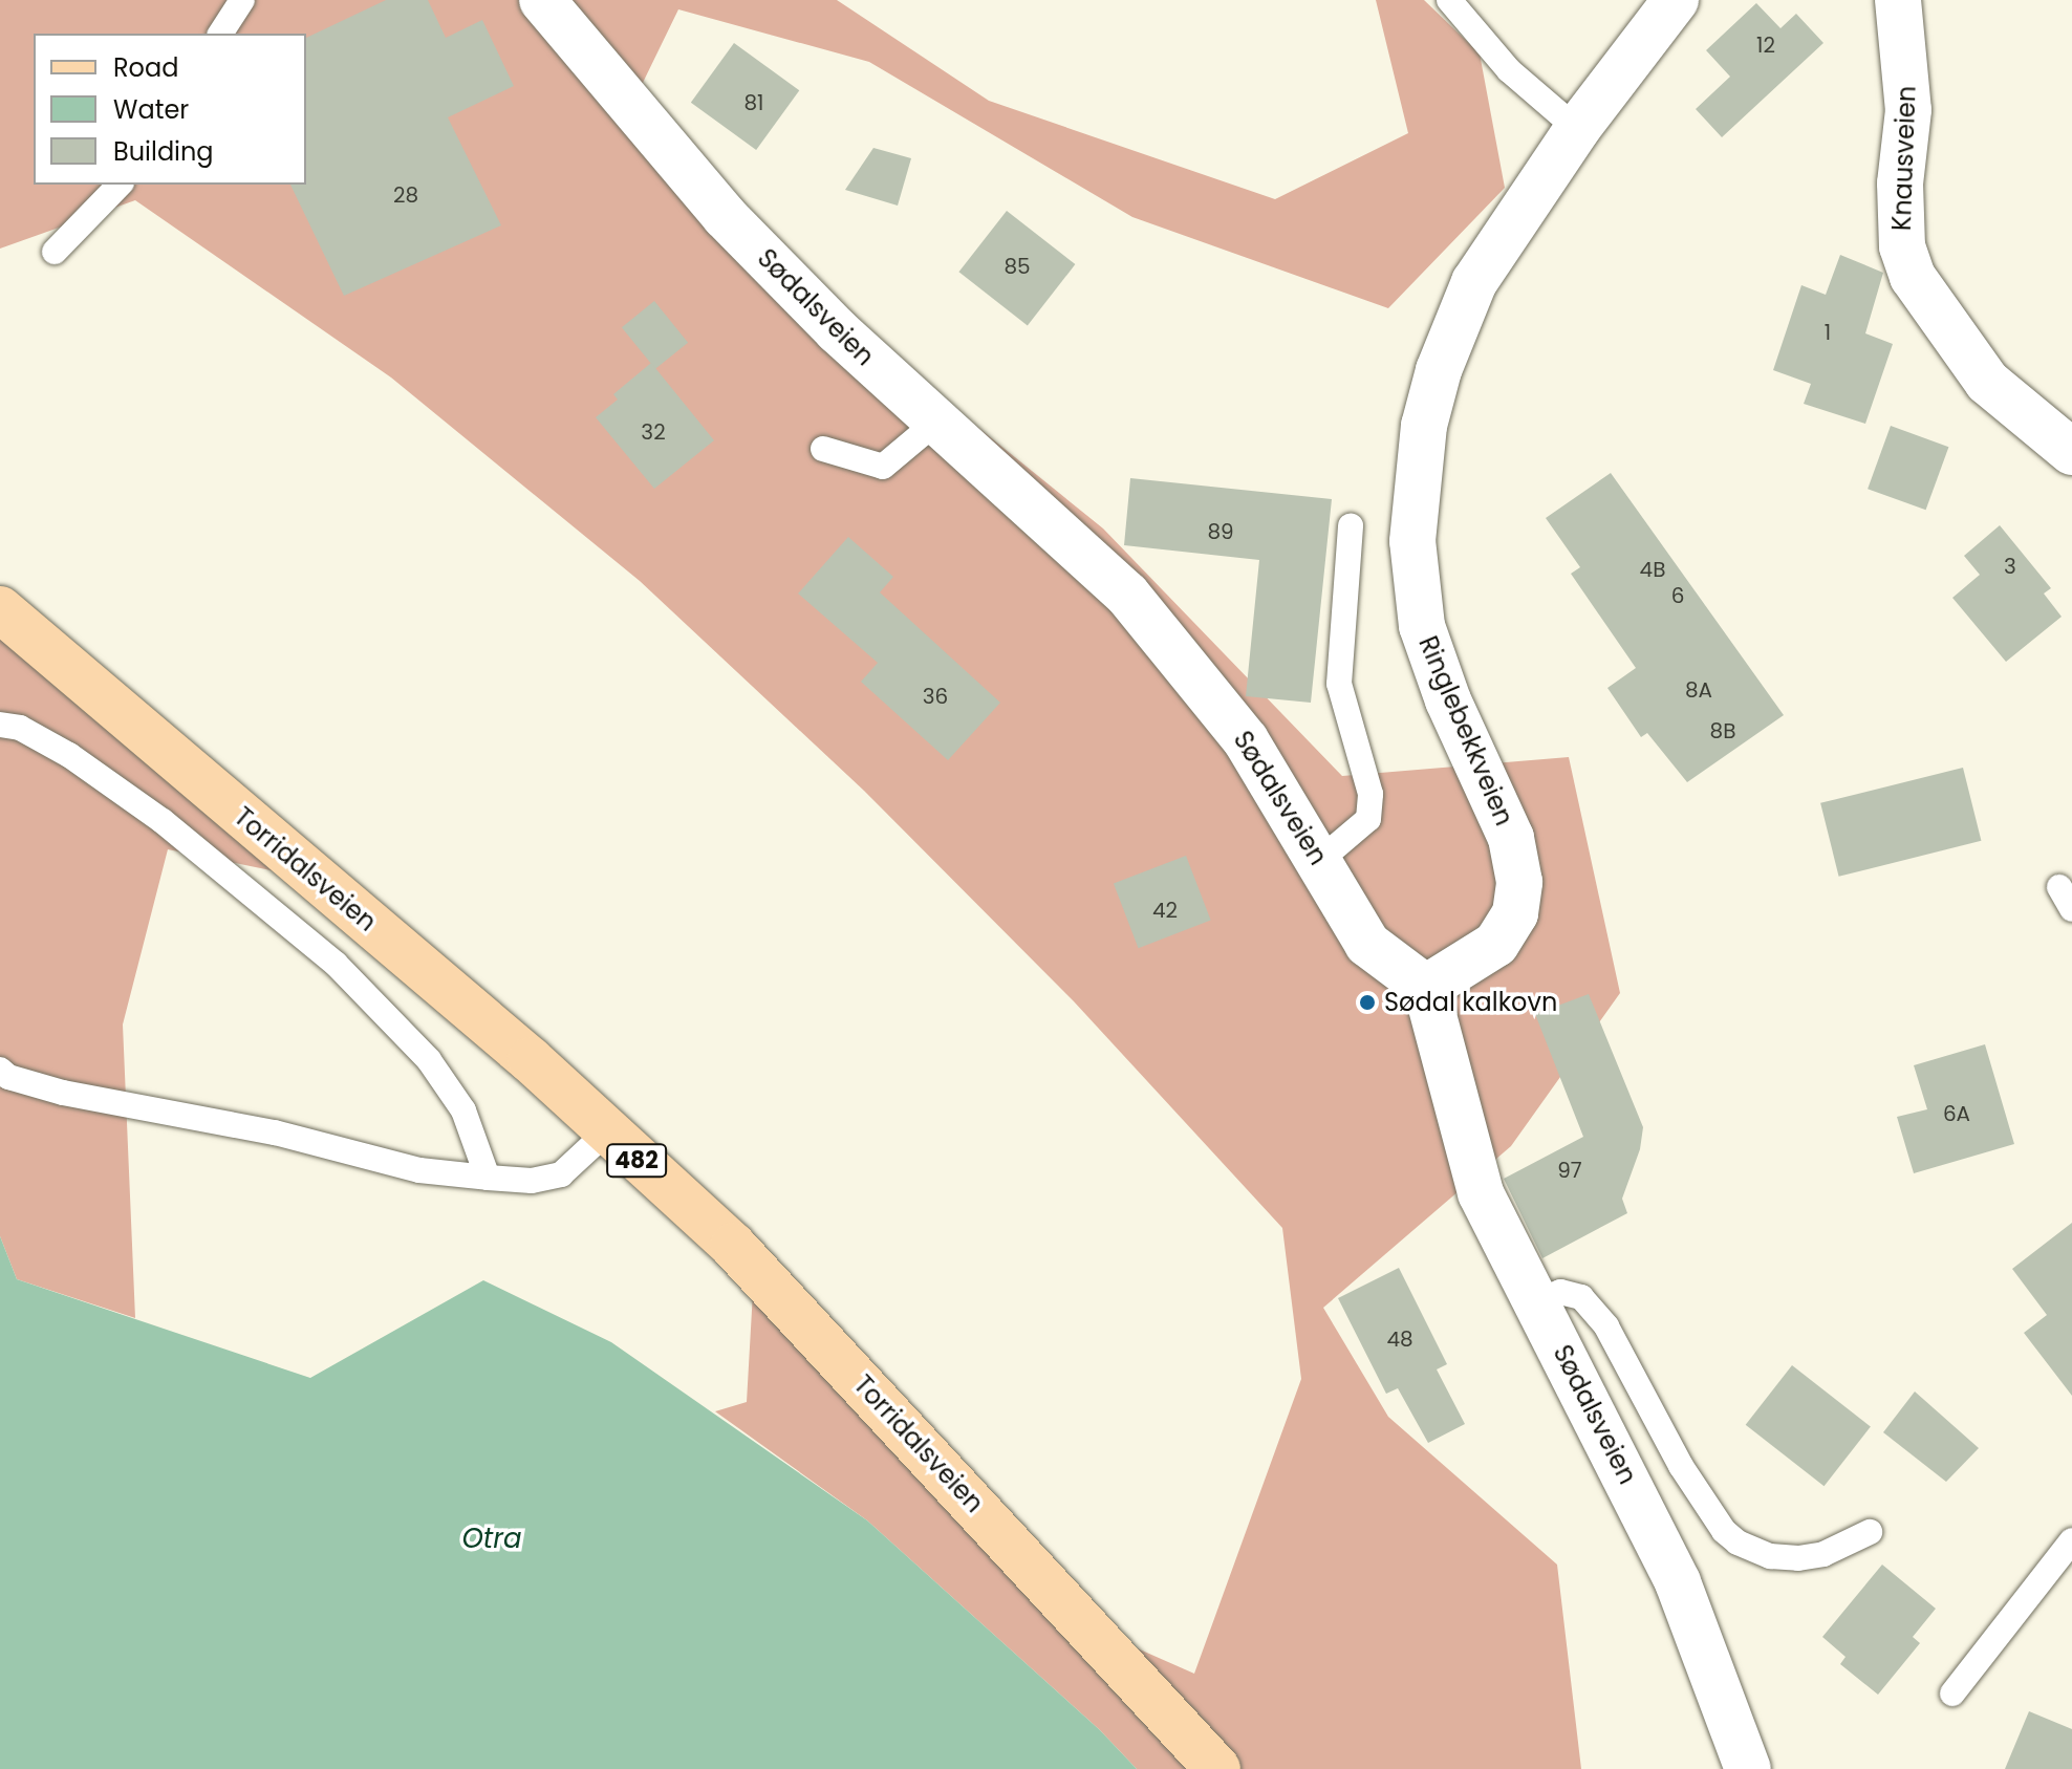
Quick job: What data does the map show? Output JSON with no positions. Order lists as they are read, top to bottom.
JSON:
{
  "streets": {
    "main road": ["Torridalsveien", "482"],
    "street": ["Knausveien", "Sødalsveien", "Ringlebekkveien"]
  },
  "crossings": [
    ["Sødalsveien", "Ringlebekkveien"]
  ],
  "water": ["Otra"],
  "places": ["Sødal kalkovn"],
  "house_numbers": [
    "12",
    "81",
    "28",
    "85",
    "1",
    "32",
    "89",
    "3",
    "4B",
    "6",
    "8A",
    "36",
    "8B",
    "42",
    "6A",
    "97",
    "48"
  ],
  "legend": ["Road", "Water", "Building"]
}
